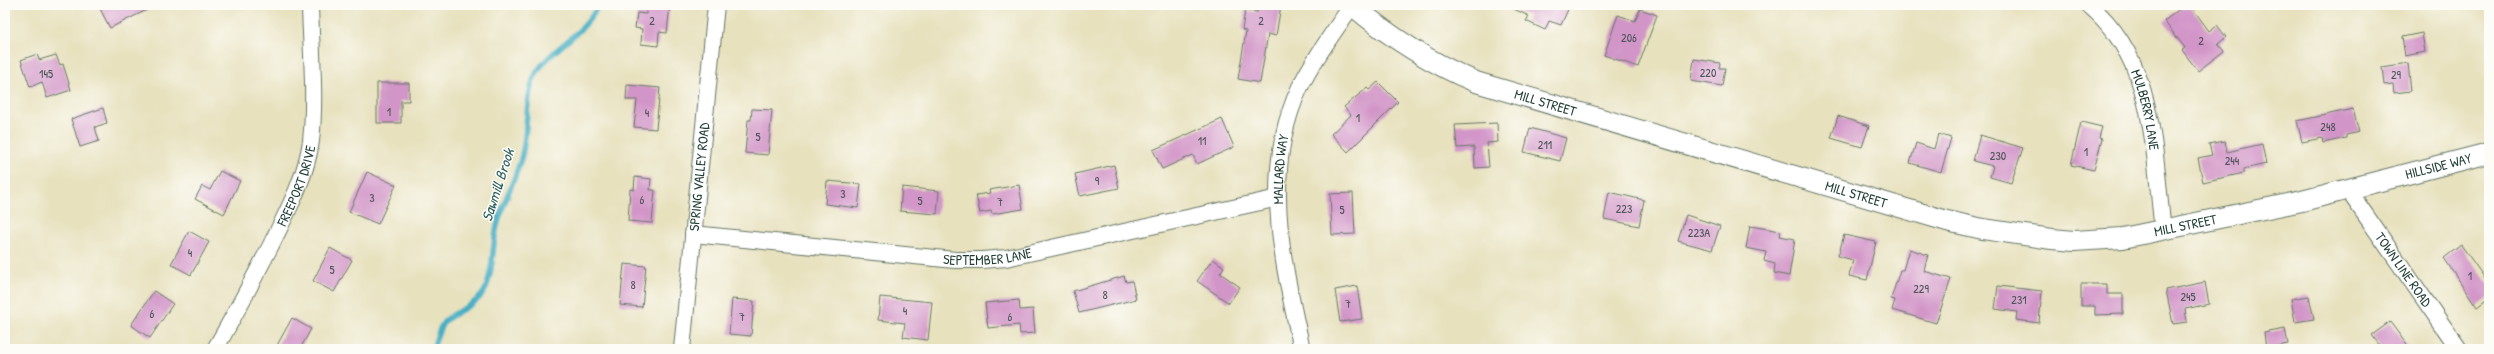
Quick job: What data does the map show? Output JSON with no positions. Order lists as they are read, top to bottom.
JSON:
{
  "streets": {
    "street": [
      "MILL STREET",
      "MULBERRY LANE",
      "HILLSIDE WAY",
      "MALLARD WAY",
      "SPRING VALLEY ROAD",
      "FREEPORT DRIVE",
      "SEPTEMBER LANE",
      "TOWN LINE ROAD"
    ]
  },
  "crossings": [
    ["MILL STREET", "MULBERRY LANE"],
    ["MILL STREET", "HILLSIDE WAY"],
    ["MILL STREET", "MALLARD WAY"],
    ["MILL STREET", "TOWN LINE ROAD"],
    ["MALLARD WAY", "SEPTEMBER LANE"],
    ["SPRING VALLEY ROAD", "SEPTEMBER LANE"]
  ],
  "water": ["Sawmill Brook"],
  "house_numbers": [
    "2",
    "2",
    "206",
    "2",
    "220",
    "145",
    "29",
    "1",
    "4",
    "1",
    "248",
    "5",
    "11",
    "211",
    "1",
    "230",
    "244",
    "9",
    "3",
    "3",
    "6",
    "5",
    "7",
    "223",
    "5",
    "223A",
    "4",
    "5",
    "1",
    "8",
    "229",
    "8",
    "245",
    "231",
    "7",
    "4",
    "6",
    "7",
    "6"
  ]
}
